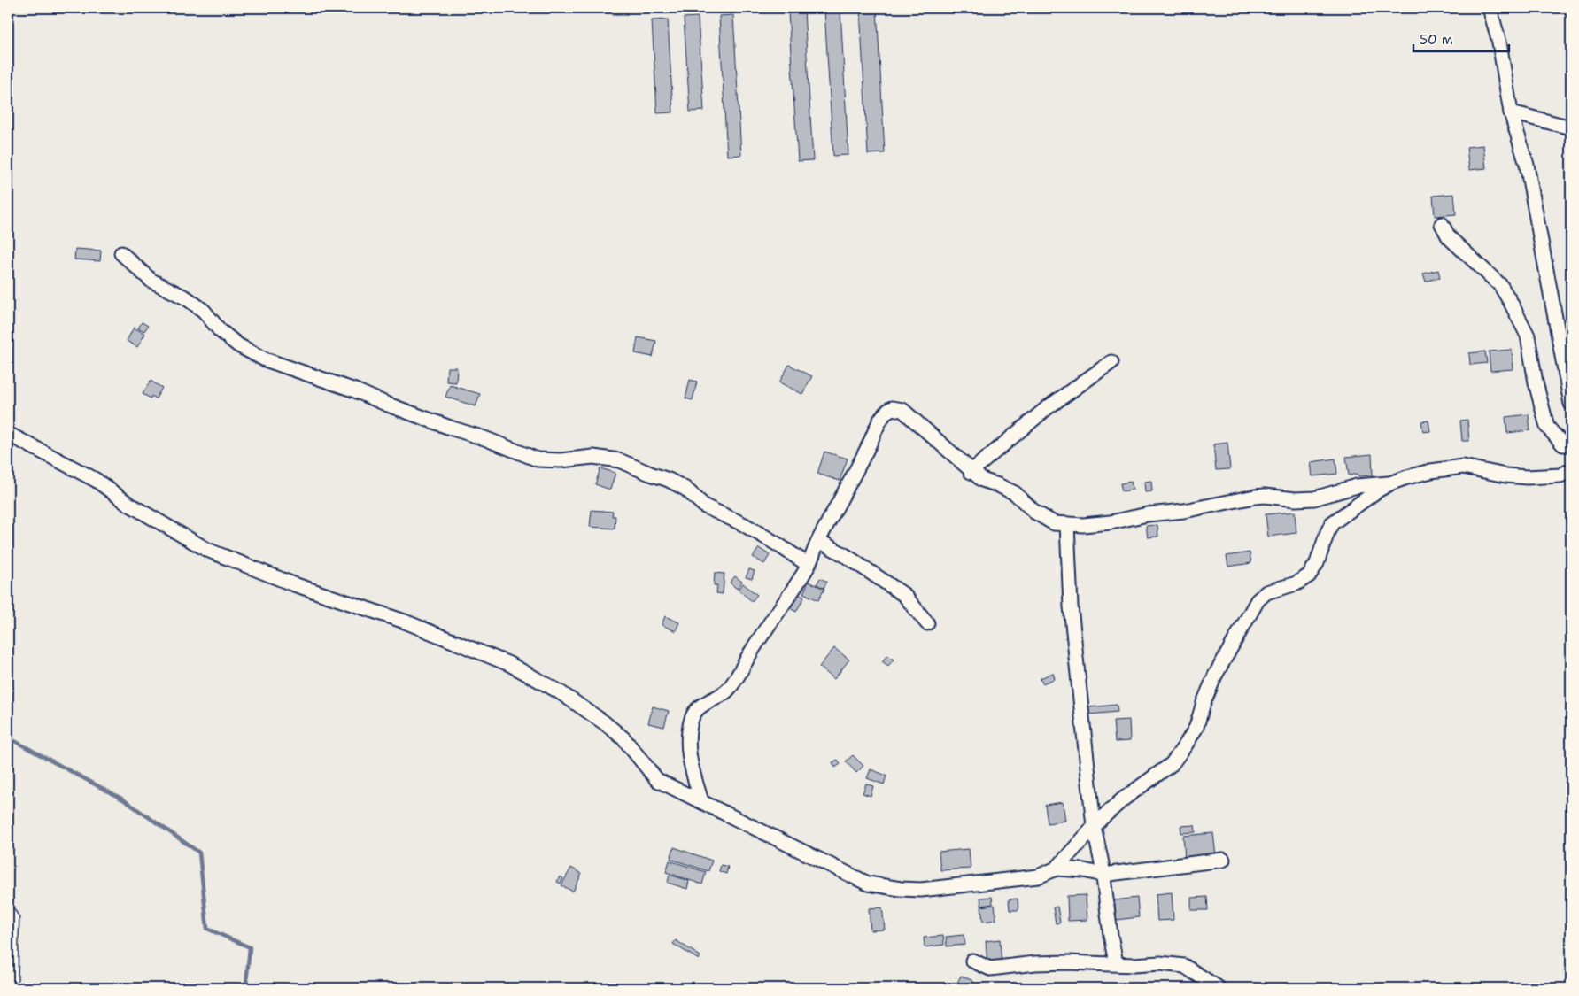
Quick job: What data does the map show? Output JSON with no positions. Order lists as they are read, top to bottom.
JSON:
{
  "scale_bar": "50 m"
}
